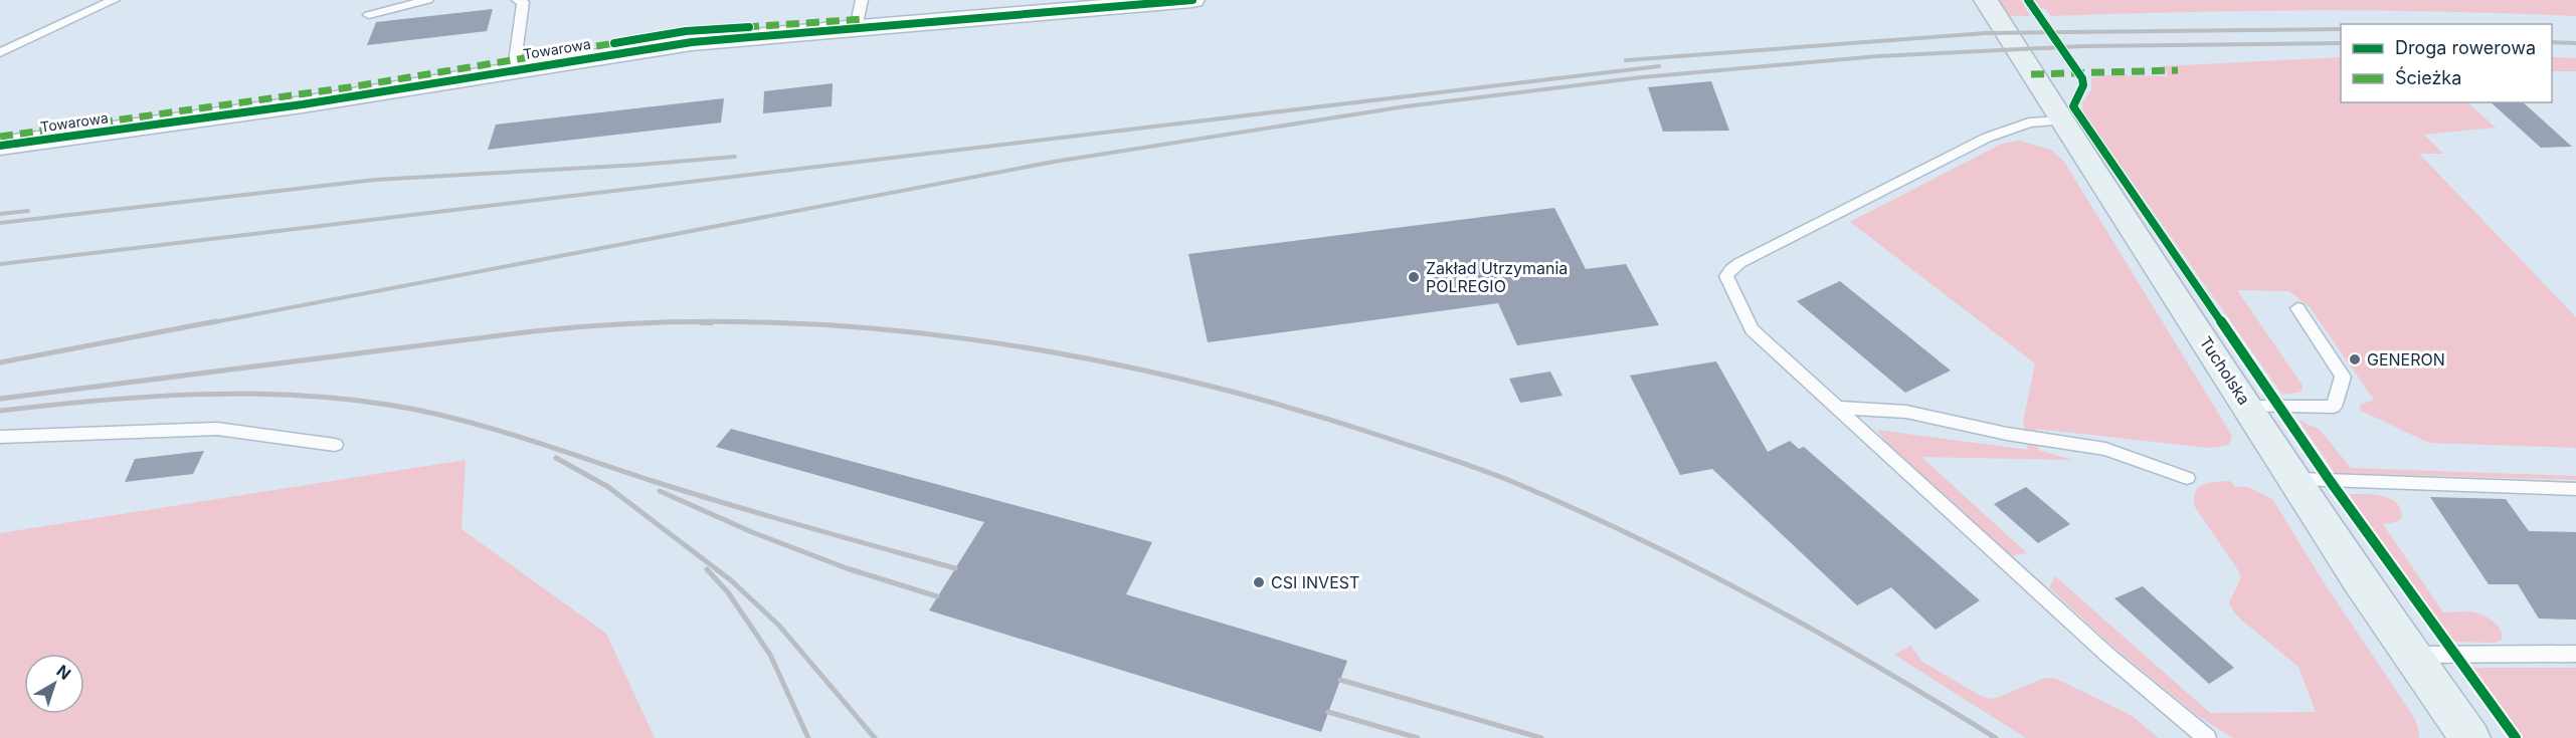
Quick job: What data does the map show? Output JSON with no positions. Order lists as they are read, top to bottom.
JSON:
{
  "streets": {
    "main road": ["Tucholska"],
    "street": ["Towarowa"]
  },
  "places": ["Zakład Utrzymania POLREGIO", "GENERON", "CSI INVEST"],
  "legend": ["Droga rowerowa", "Ścieżka"],
  "north": "top right"
}
